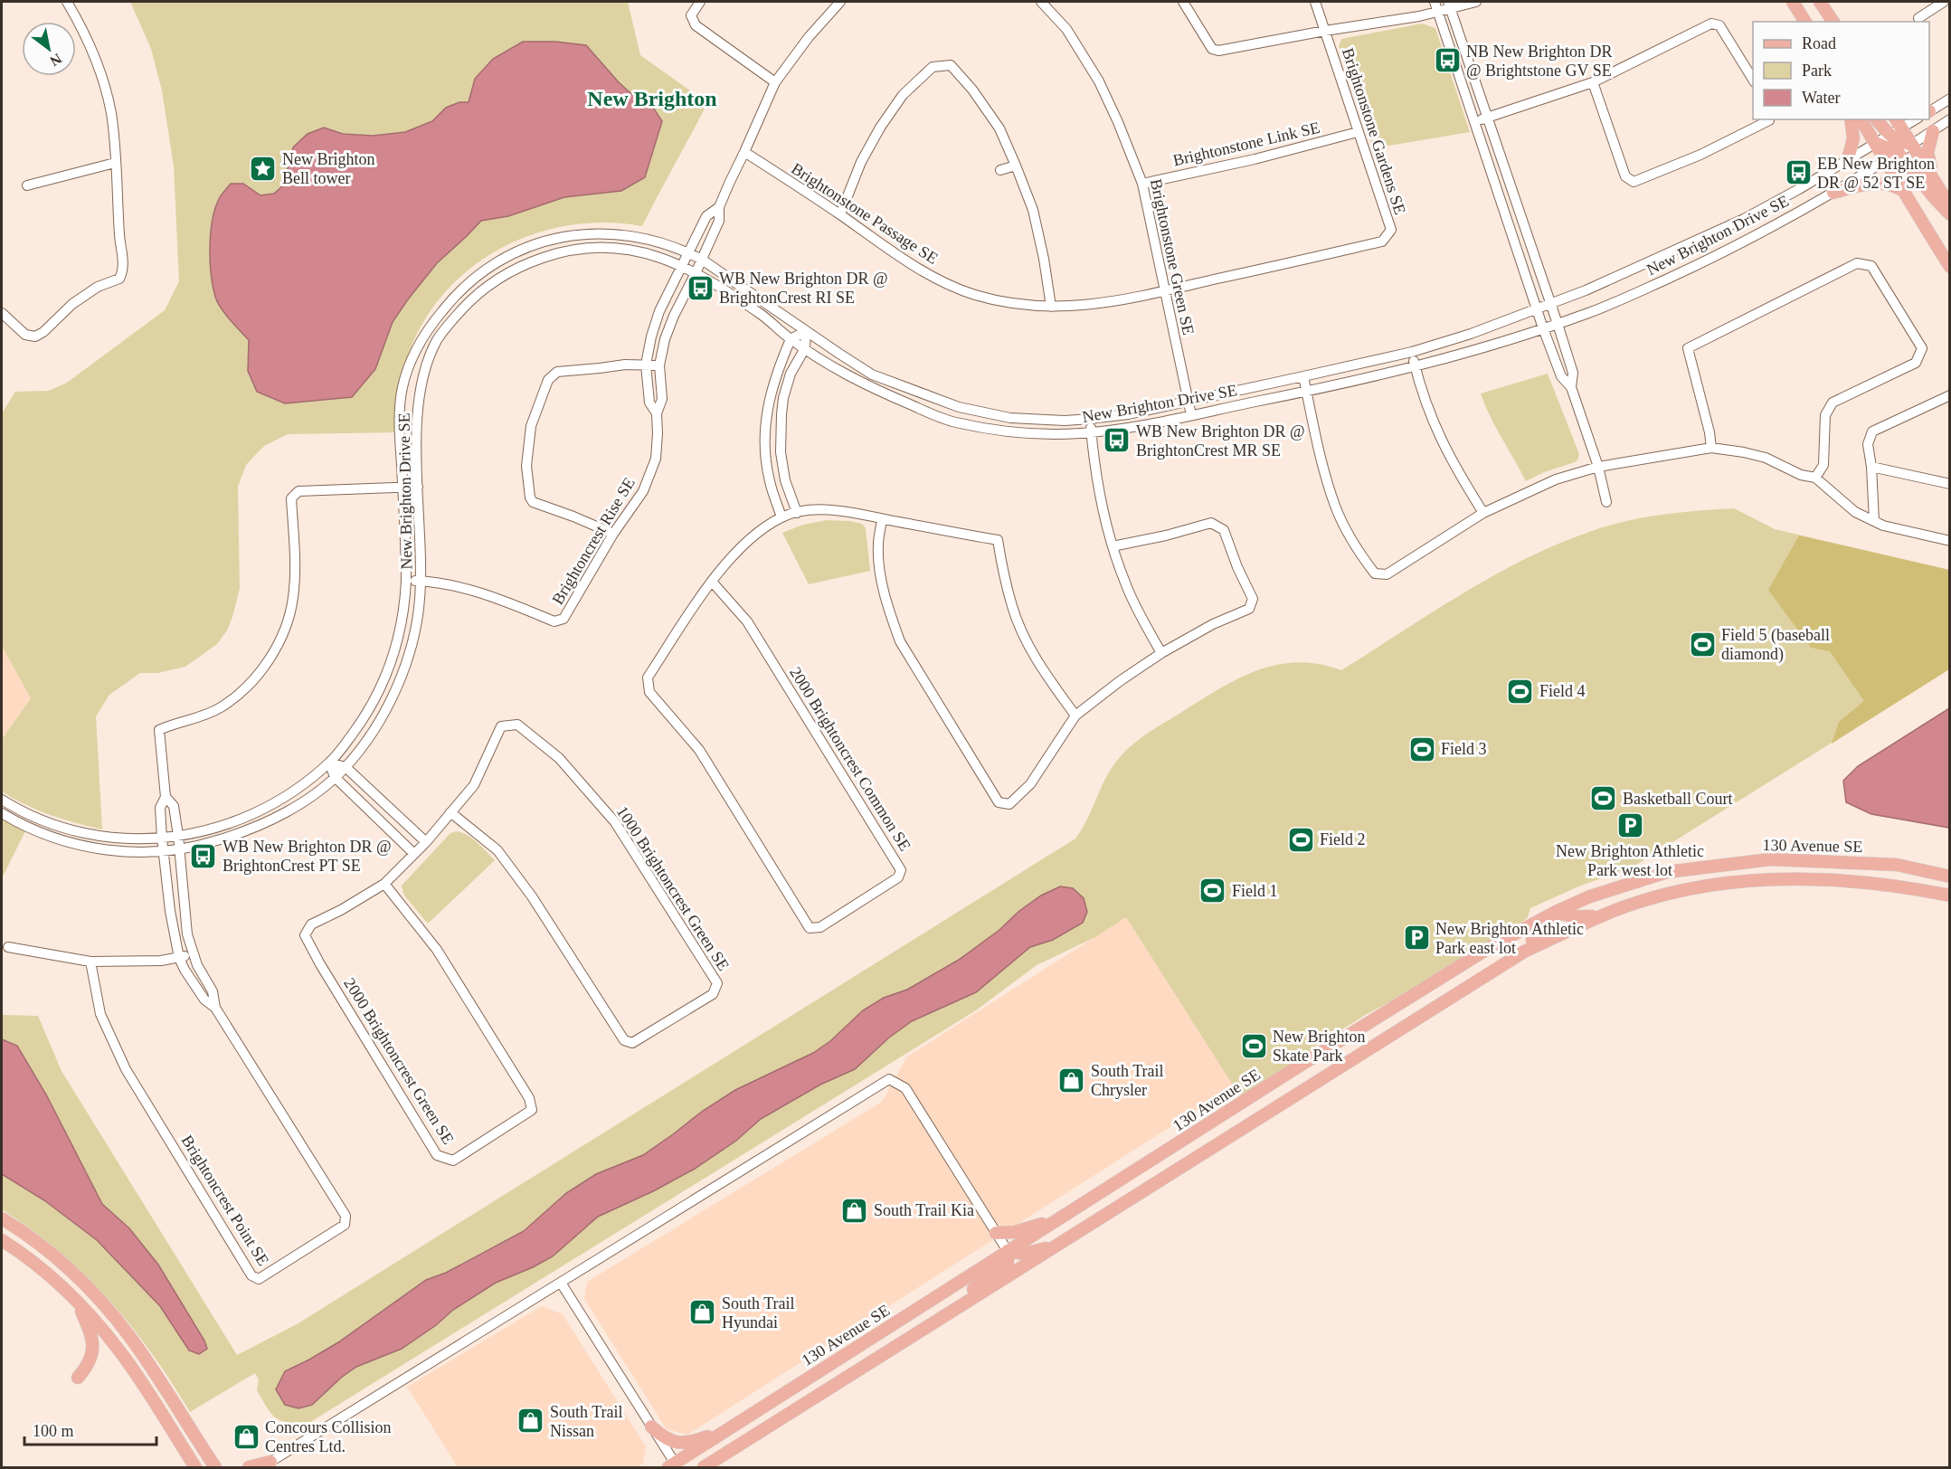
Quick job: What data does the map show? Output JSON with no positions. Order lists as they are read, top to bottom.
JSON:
{
  "streets": {
    "main road": ["130 Avenue SE"],
    "street": [
      "Brightonstone Gardens SE",
      "Brightonstone Link SE",
      "Brightonstone Passage SE",
      "New Brighton Drive SE",
      "Brightonstone Green SE",
      "Brightoncrest Rise SE",
      "2000 Brightoncrest Common SE",
      "1000 Brightoncrest Green SE",
      "2000 Brightoncrest Green SE",
      "Brightoncrest Point SE"
    ]
  },
  "crossings": [
    ["Brightonstone Gardens SE", "Brightonstone Link SE"],
    ["Brightonstone Gardens SE", "Brightonstone Passage SE"],
    ["Brightonstone Gardens SE", "Brightonstone Green SE"],
    ["Brightonstone Link SE", "Brightonstone Green SE"],
    ["Brightonstone Passage SE", "Brightonstone Green SE"],
    ["New Brighton Drive SE", "Brightonstone Green SE"],
    ["New Brighton Drive SE", "Brightoncrest Rise SE"],
    ["New Brighton Drive SE", "Brightoncrest Point SE"],
    ["1000 Brightoncrest Green SE", "2000 Brightoncrest Green SE"]
  ],
  "districts": ["New Brighton"],
  "places": {
    "bus stop": [
      "NB New Brighton DR @ Brightstone GV SE",
      "EB New Brighton DR @ 52 ST SE",
      "WB New Brighton DR @ BrightonCrest RI SE",
      "WB New Brighton DR @ BrightonCrest MR SE",
      "WB New Brighton DR @ BrightonCrest PT SE"
    ],
    "place": ["New Brighton Bell tower"],
    "sports": [
      "Field 5 (baseball diamond)",
      "Field 4",
      "Field 3",
      "Basketball Court",
      "Field 2",
      "Field 1",
      "New Brighton Skate Park"
    ],
    "parking": ["New Brighton Athletic Park west lot", "New Brighton Athletic Park east lot"],
    "shop": [
      "South Trail Chrysler",
      "South Trail Kia",
      "South Trail Hyundai",
      "South Trail Nissan",
      "Concours Collision Centres Ltd."
    ]
  },
  "legend": ["Road", "Park", "Water"],
  "scale_bar": "100 m",
  "north": "bottom right"
}
